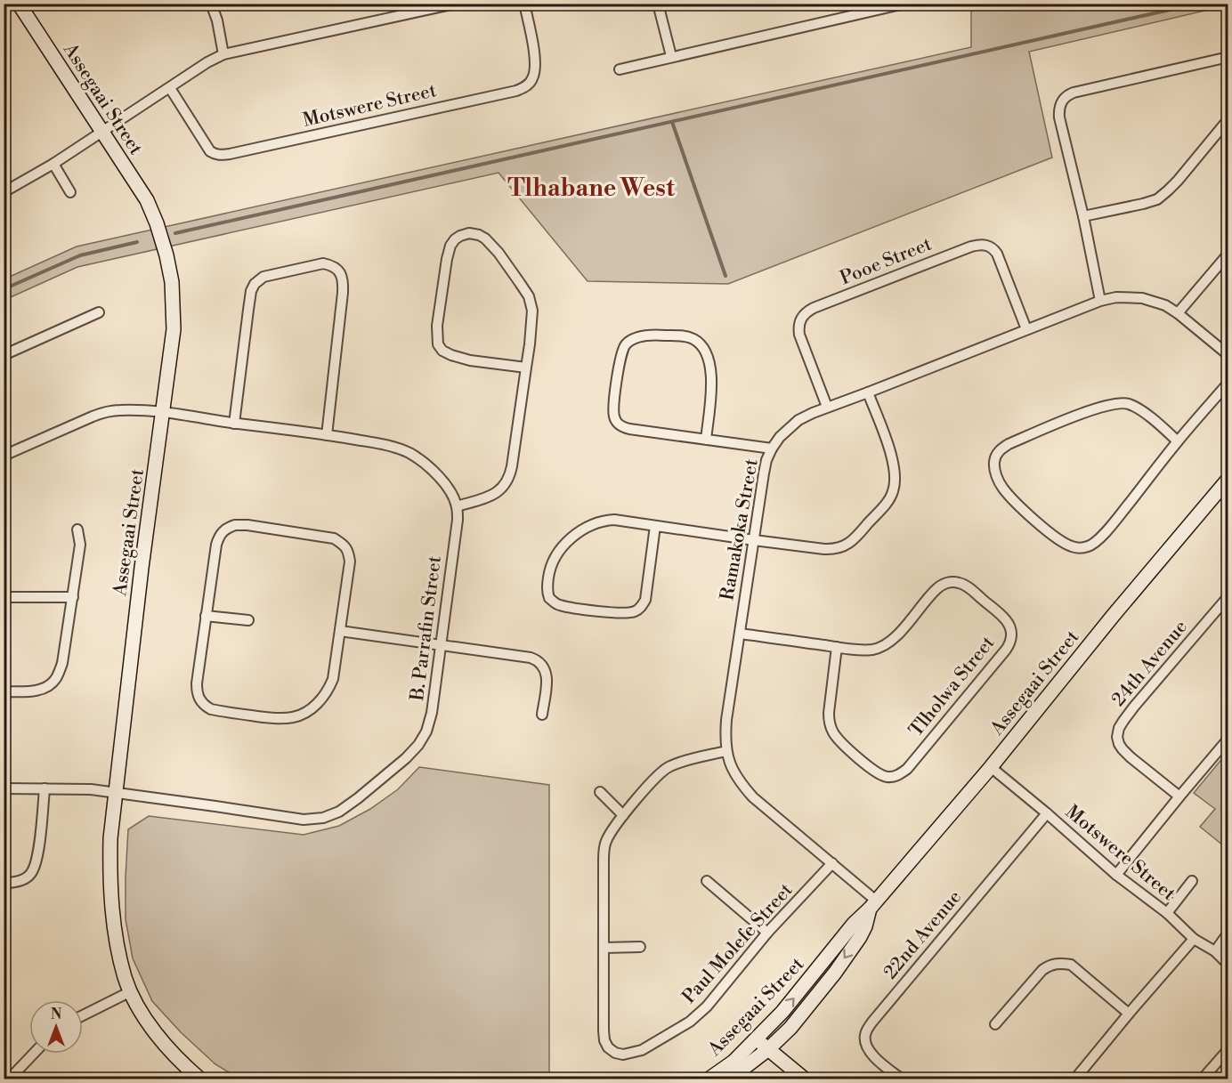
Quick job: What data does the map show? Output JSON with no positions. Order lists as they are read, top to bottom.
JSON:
{
  "streets": {
    "street": [
      "Assegaai Street",
      "Motswere Street",
      "Pooe Street",
      "Ramakoka Street",
      "B. Parrafin Street",
      "24th Avenue",
      "Tlholwa Street",
      "22nd Avenue",
      "Paul Molefe Street"
    ]
  },
  "crossings": [
    ["Assegaai Street", "Motswere Street"],
    ["Assegaai Street", "Ramakoka Street"],
    ["Assegaai Street", "B. Parrafin Street"],
    ["Motswere Street", "22nd Avenue"],
    ["Pooe Street", "Ramakoka Street"],
    ["Ramakoka Street", "Tlholwa Street"],
    ["Ramakoka Street", "Paul Molefe Street"]
  ],
  "districts": ["Tlhabane West"],
  "north": "top"
}
